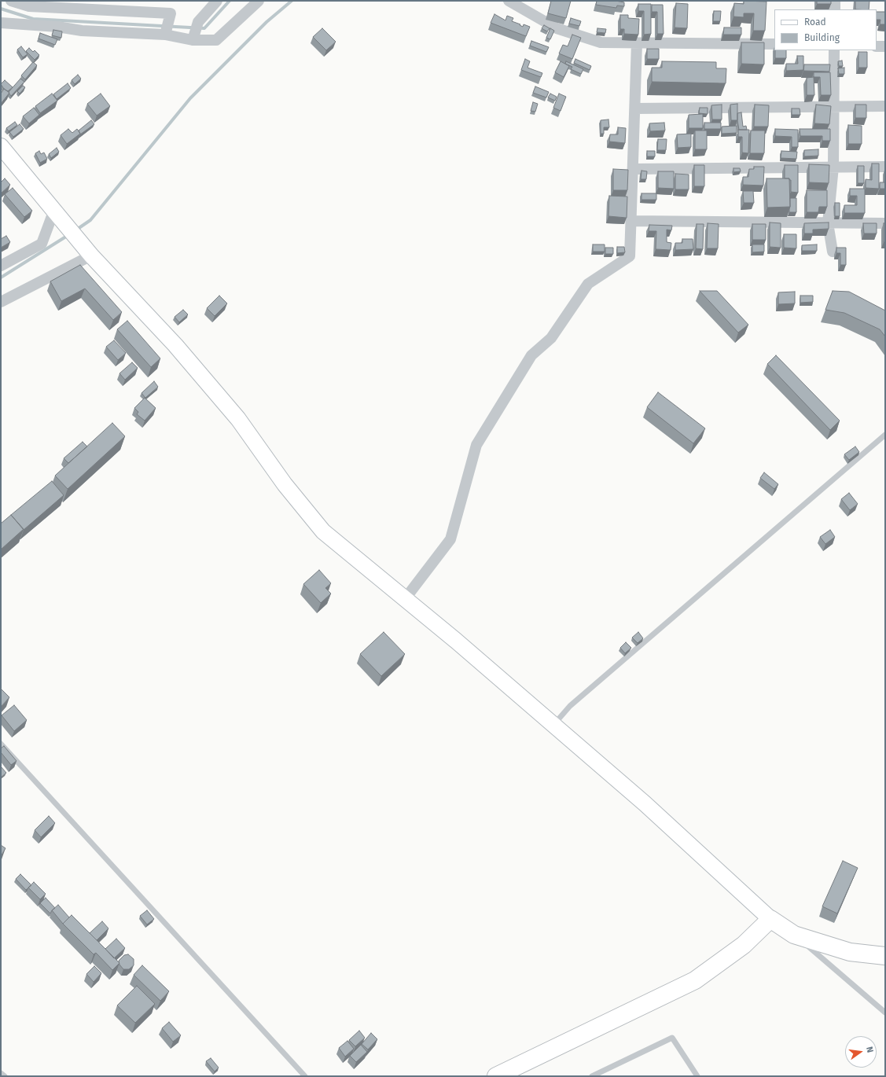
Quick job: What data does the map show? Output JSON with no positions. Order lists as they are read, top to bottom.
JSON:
{
  "legend": ["Road", "Building"],
  "north": "right"
}
